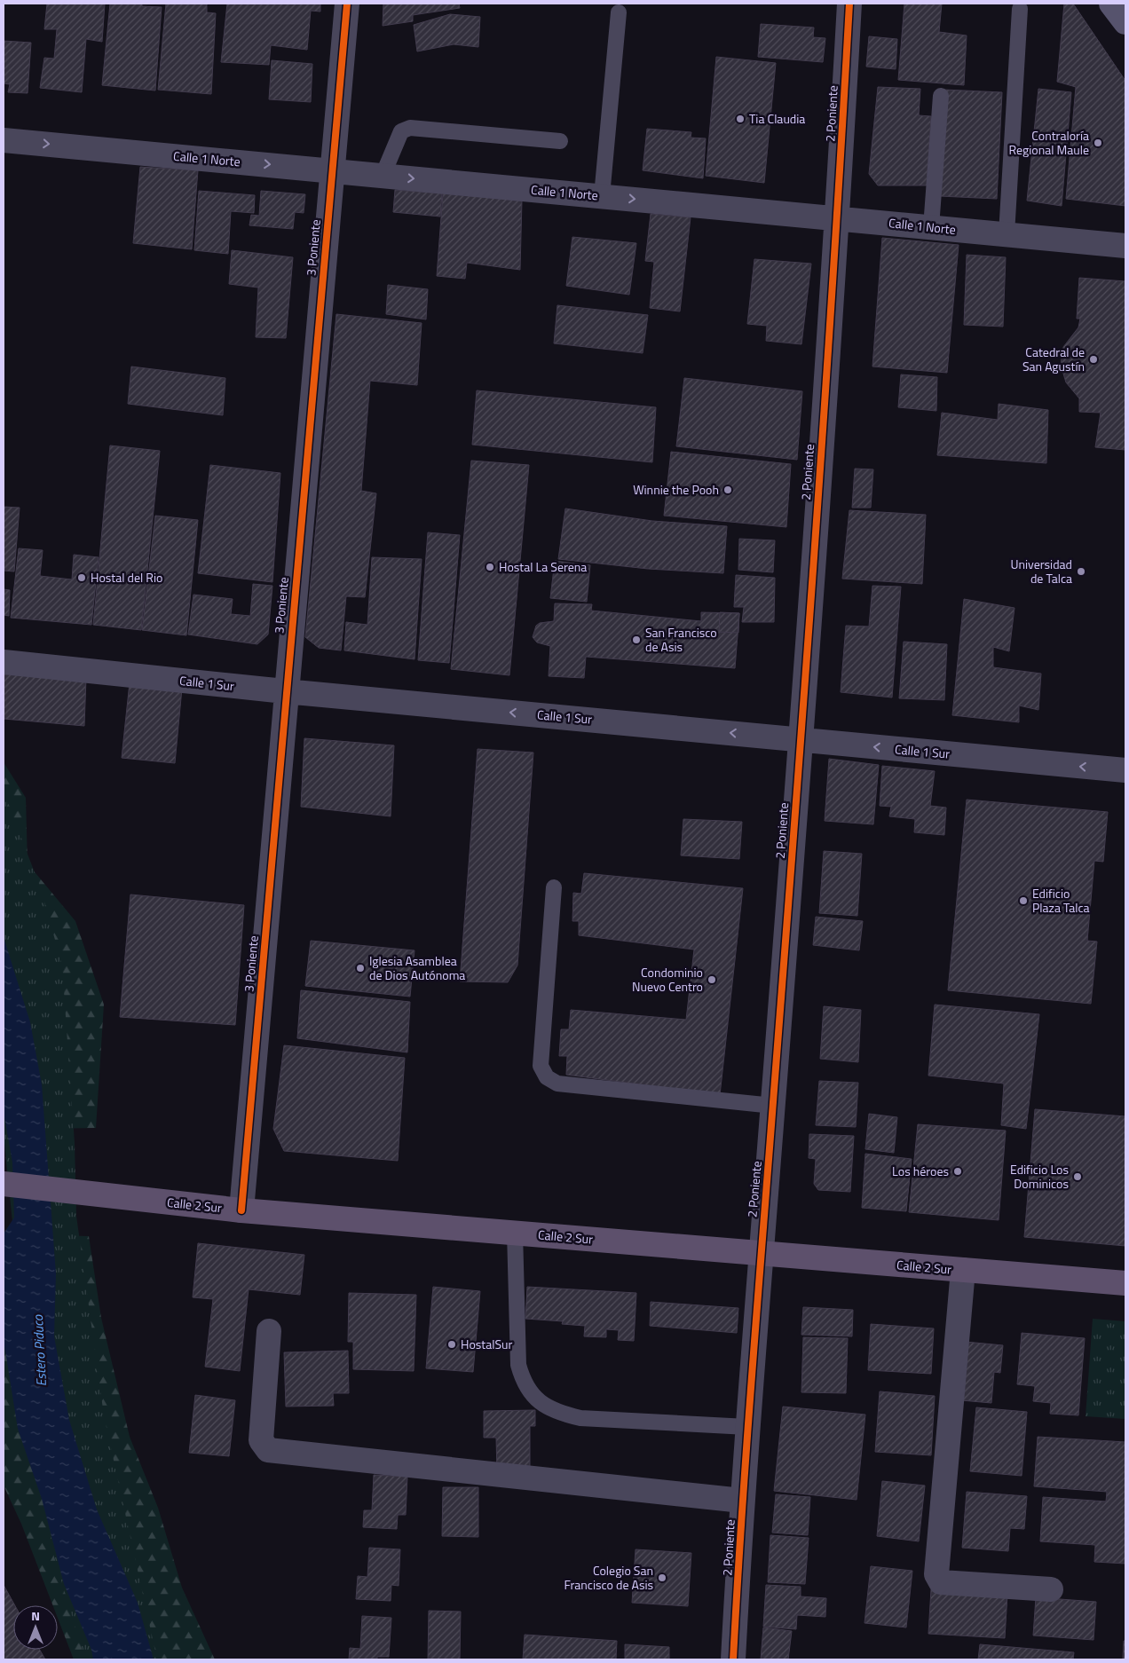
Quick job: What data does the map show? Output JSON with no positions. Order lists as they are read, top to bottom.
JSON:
{
  "streets": {
    "main road": ["Calle 2 Sur"],
    "street": [
      "2 Poniente",
      "Calle 1 Norte",
      "3 Poniente",
      "Calle 1 Sur"
    ]
  },
  "crossings": [
    ["2 Poniente", "Calle 1 Norte"],
    ["2 Poniente", "Calle 1 Sur"],
    ["2 Poniente", "Calle 2 Sur"],
    ["Calle 1 Norte", "3 Poniente"],
    ["3 Poniente", "Calle 1 Sur"],
    ["3 Poniente", "Calle 2 Sur"]
  ],
  "one_way": ["Calle 1 Norte", "Calle 1 Sur"],
  "water": ["Estero Piduco"],
  "places": [
    "Tia Claudia",
    "Contraloría Regional Maule",
    "Catedral de San Agustín",
    "Winnie the Pooh",
    "Hostal La Serena",
    "Universidad de Talca",
    "Hostal del Rio",
    "San Francisco de Asis",
    "Edificio Plaza Talca",
    "Iglesia Asamblea de Dios Autónoma",
    "Condominio Nuevo Centro",
    "Los héroes",
    "Edificio Los Dominicos",
    "HostalSur",
    "Colegio San Francisco de Asis"
  ],
  "north": "top"
}
